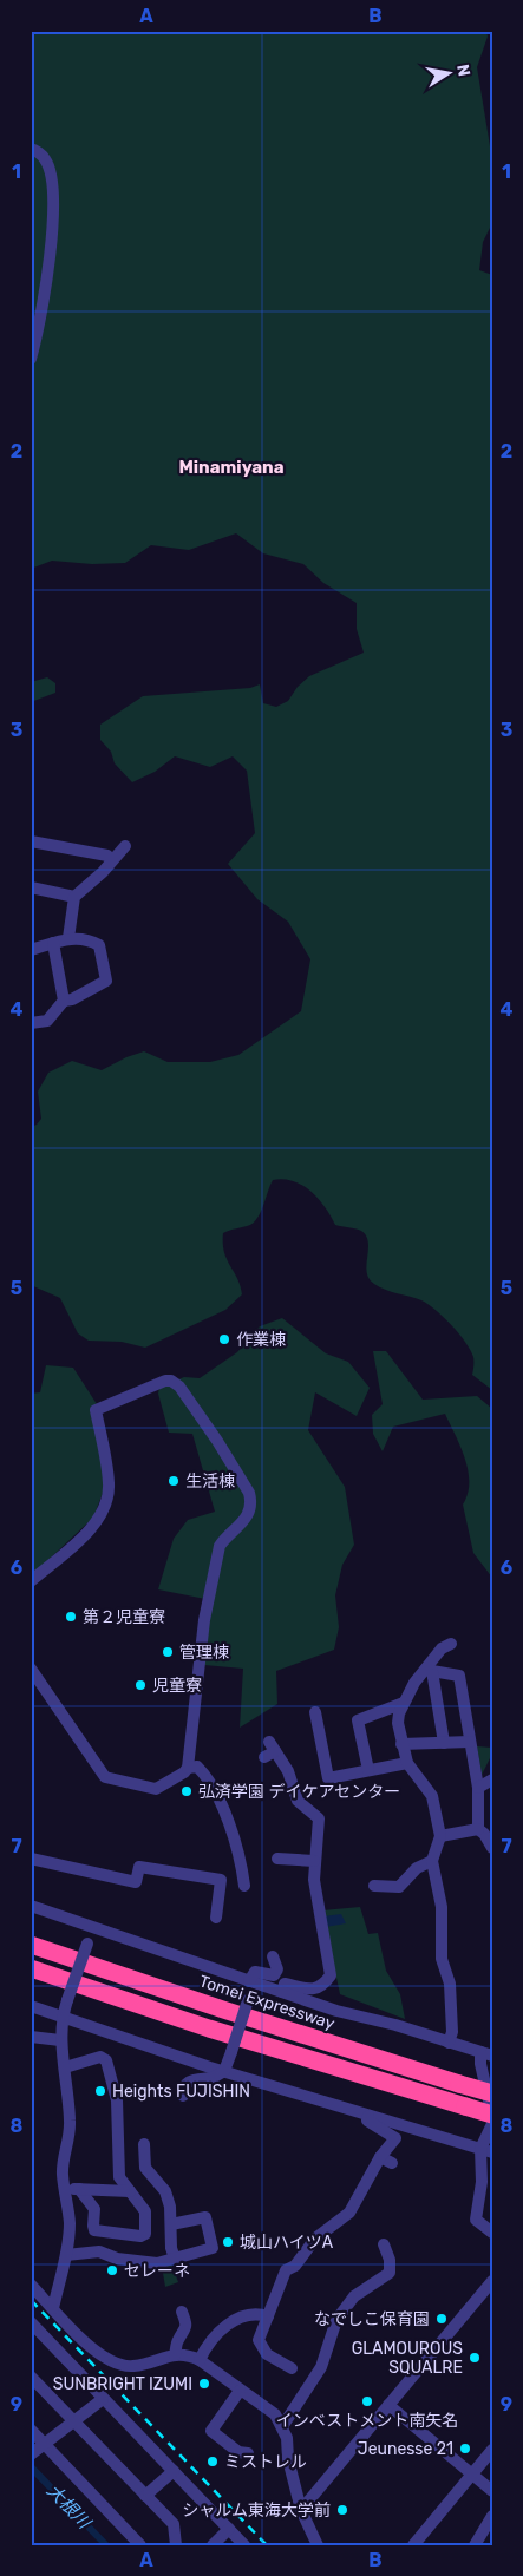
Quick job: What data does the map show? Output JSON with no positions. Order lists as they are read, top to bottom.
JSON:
{
  "streets": {
    "highway": ["Tomei Expressway"]
  },
  "districts": ["Minamiyana"],
  "water": ["大根川"],
  "places": [
    "作業棟",
    "生活棟",
    "第２児童寮",
    "管理棟",
    "児童寮",
    "弘済学園 デイケアセンター",
    "Heights FUJISHIN",
    "城山ハイツA",
    "セレーネ",
    "なでしこ保育園",
    "GLAMOUROUS SQUALRE",
    "SUNBRIGHT IZUMI",
    "インベストメント南矢名",
    "Jeunesse 21",
    "ミストレル",
    "シャルム東海大学前"
  ],
  "north": "right",
  "grid": {
    "columns": ["A", "B"],
    "rows": [
      "1",
      "2",
      "3",
      "4",
      "5",
      "6",
      "7",
      "8",
      "9"
    ]
  }
}
